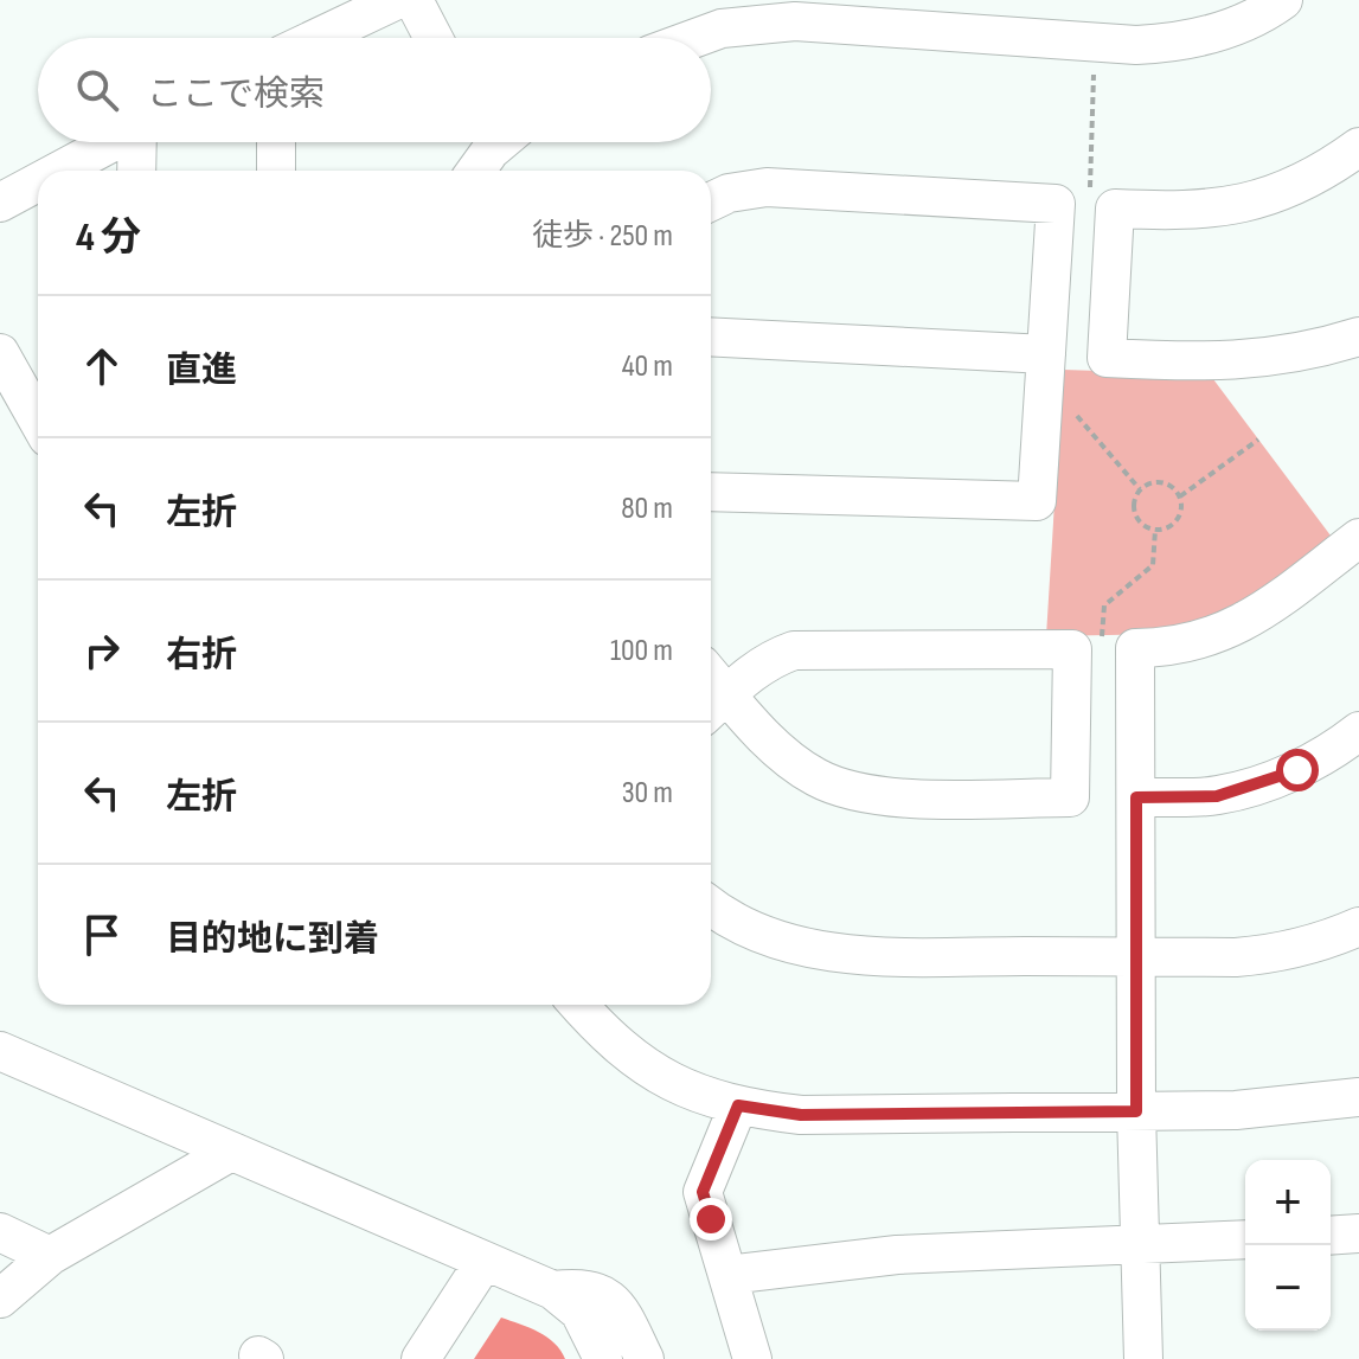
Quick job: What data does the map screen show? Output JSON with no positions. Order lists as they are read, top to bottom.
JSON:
{
  "page": {
    "search": "ここで検索",
    "heading": ["4 分", "徒歩 · 250 m"],
    "list": [
      ["直進", "40 m"],
      ["左折", "80 m"],
      ["右折", "100 m"],
      ["左折", "30 m"],
      "目的地に到着"
    ],
    "map_buttons": ["+", "−"]
  }
}
